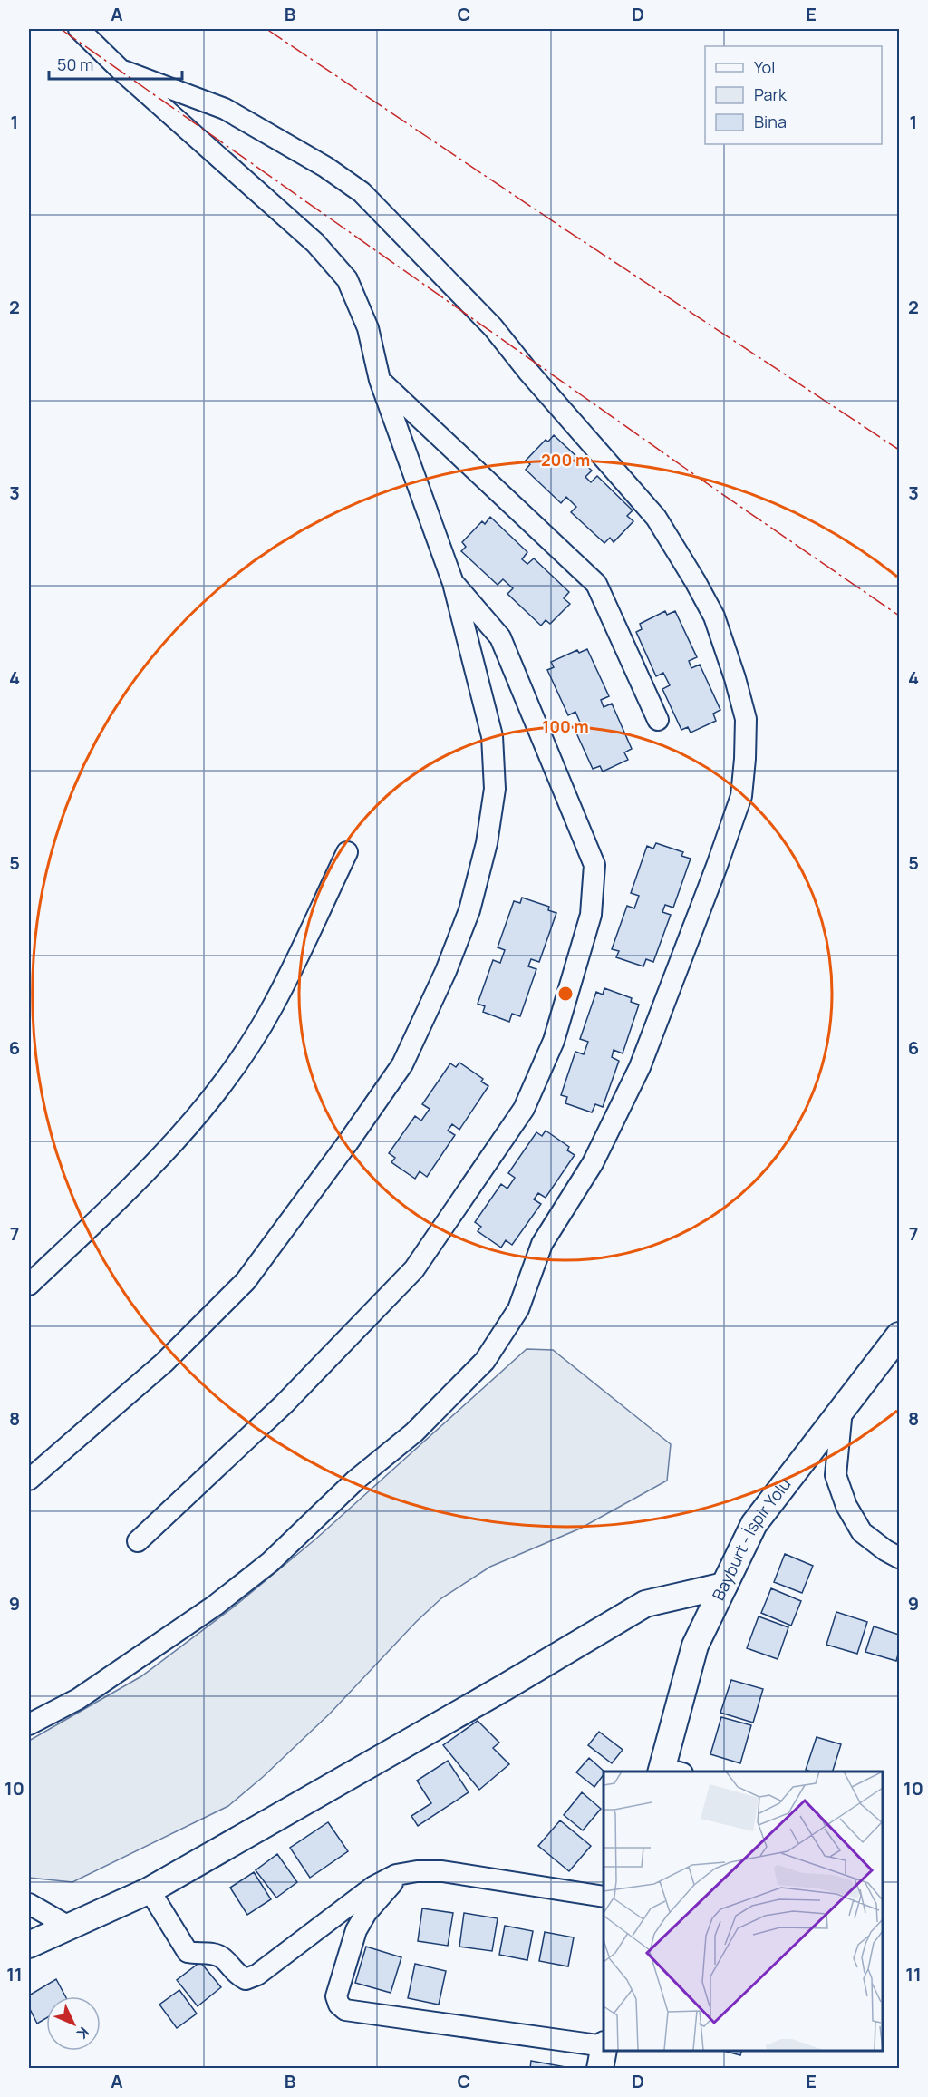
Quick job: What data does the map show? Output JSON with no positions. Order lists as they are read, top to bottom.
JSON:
{
  "streets": {
    "main road": ["Bayburt - İspir Yolu"]
  },
  "legend": ["Yol", "Park", "Bina"],
  "scale_bar": "50 m",
  "north": "bottom right",
  "grid": {
    "columns": [
      "A",
      "B",
      "C",
      "D",
      "E"
    ],
    "rows": [
      "1",
      "2",
      "3",
      "4",
      "5",
      "6",
      "7",
      "8",
      "9",
      "10",
      "11"
    ]
  },
  "rings": ["200 m", "100 m"]
}
